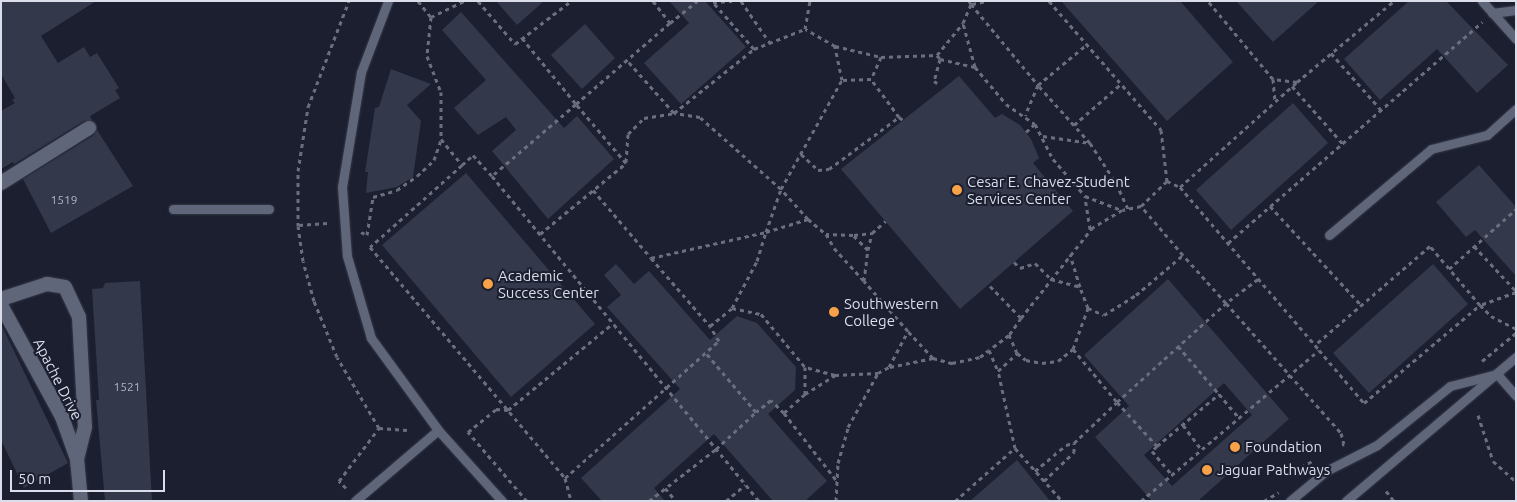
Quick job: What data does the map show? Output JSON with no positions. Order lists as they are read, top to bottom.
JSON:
{
  "streets": {
    "street": ["Apache Drive"]
  },
  "places": [
    "Cesar E. Chavez-Student Services Center",
    "Academic Success Center",
    "Southwestern College",
    "Foundation",
    "Jaguar Pathways"
  ],
  "house_numbers": ["1519", "1521"],
  "scale_bar": "50 m"
}
